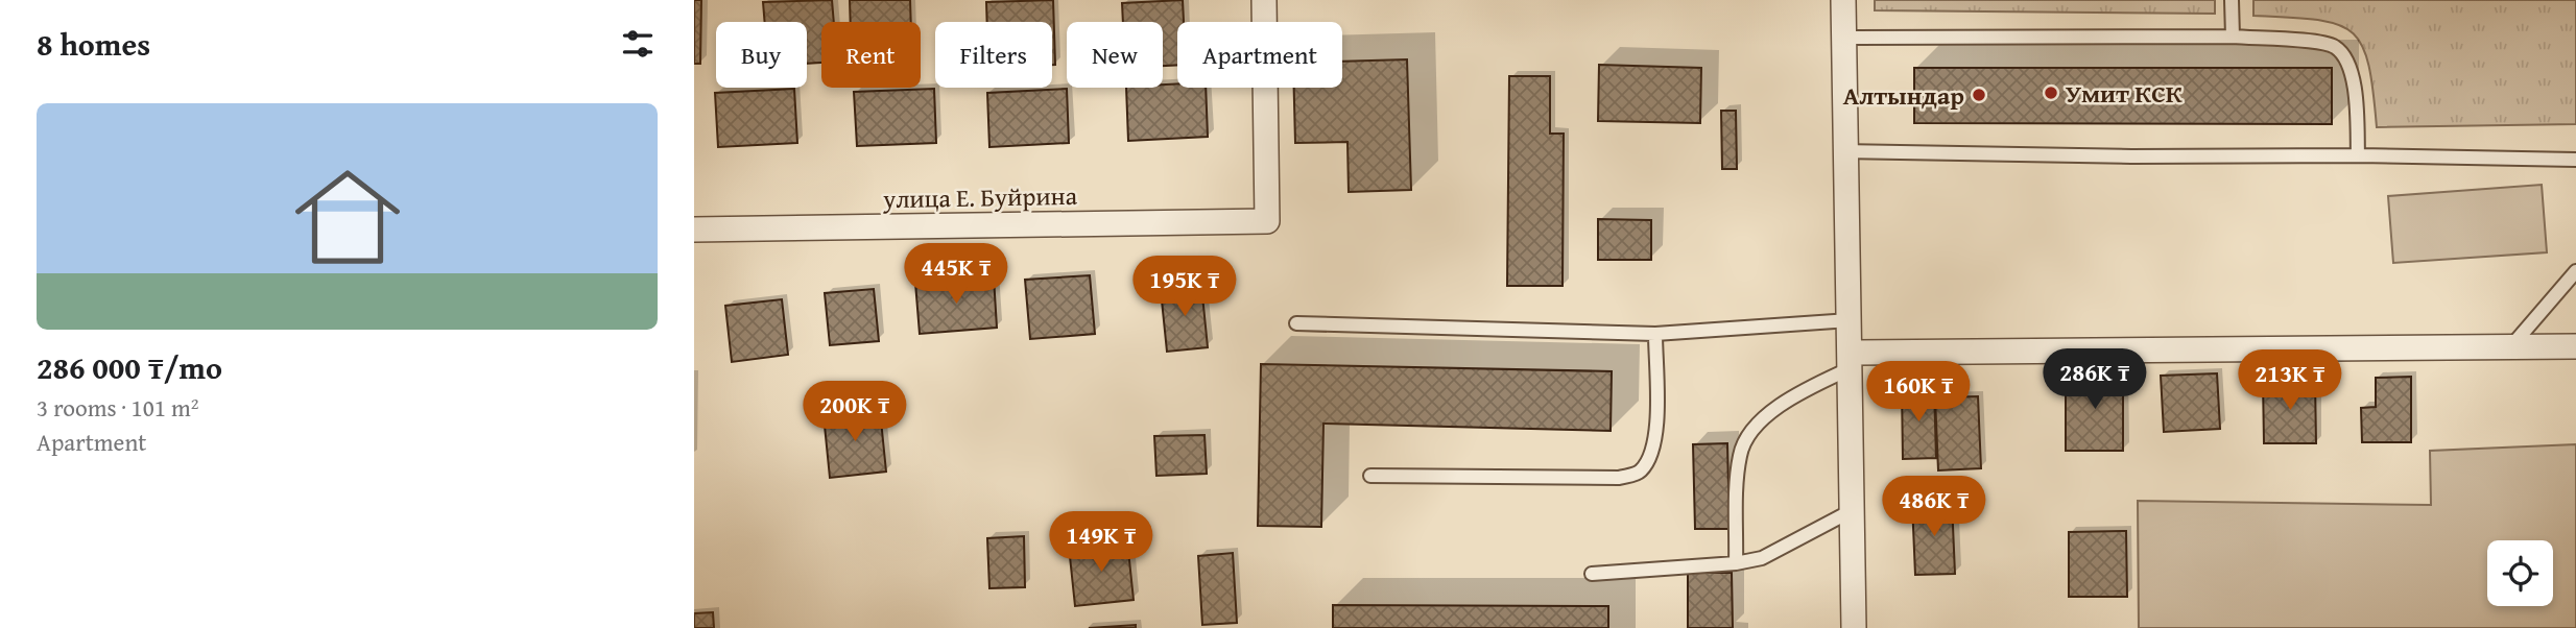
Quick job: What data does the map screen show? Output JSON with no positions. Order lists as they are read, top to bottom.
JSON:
{
  "streets": {
    "street": ["улица Е. Буйрина"]
  },
  "places": ["Умит КСК", "Алтындар"],
  "page": {
    "heading": "8 homes",
    "chip": [
      "Buy",
      "Rent",
      "Filters",
      "New",
      "Apartment"
    ],
    "list": [
      {
        "name": "286 000 ₸/mo",
        "note": "3 rooms · 101 m² · Apartment"
      }
    ],
    "price": [
      "445K ₸",
      "195K ₸",
      "286K ₸",
      "213K ₸",
      "160K ₸",
      "200K ₸",
      "486K ₸",
      "149K ₸"
    ]
  }
}
